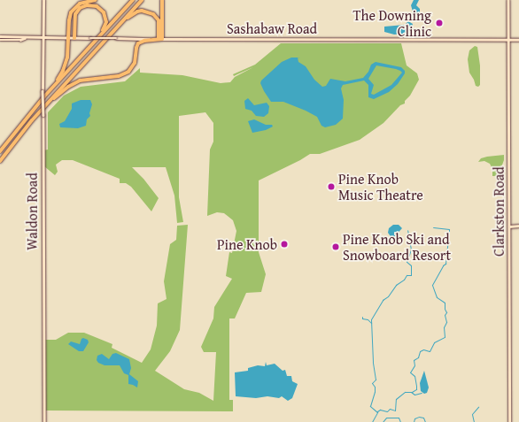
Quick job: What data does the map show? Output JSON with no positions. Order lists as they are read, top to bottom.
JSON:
{
  "streets": {
    "main road": ["Sashabaw Road", "Waldon Road", "Clarkston Road"]
  },
  "crossings": [
    ["Sashabaw Road", "Waldon Road"],
    ["Sashabaw Road", "Clarkston Road"]
  ],
  "places": [
    "The Downing Clinic",
    "Pine Knob Music Theatre",
    "Pine Knob",
    "Pine Knob Ski and Snowboard Resort"
  ]
}
